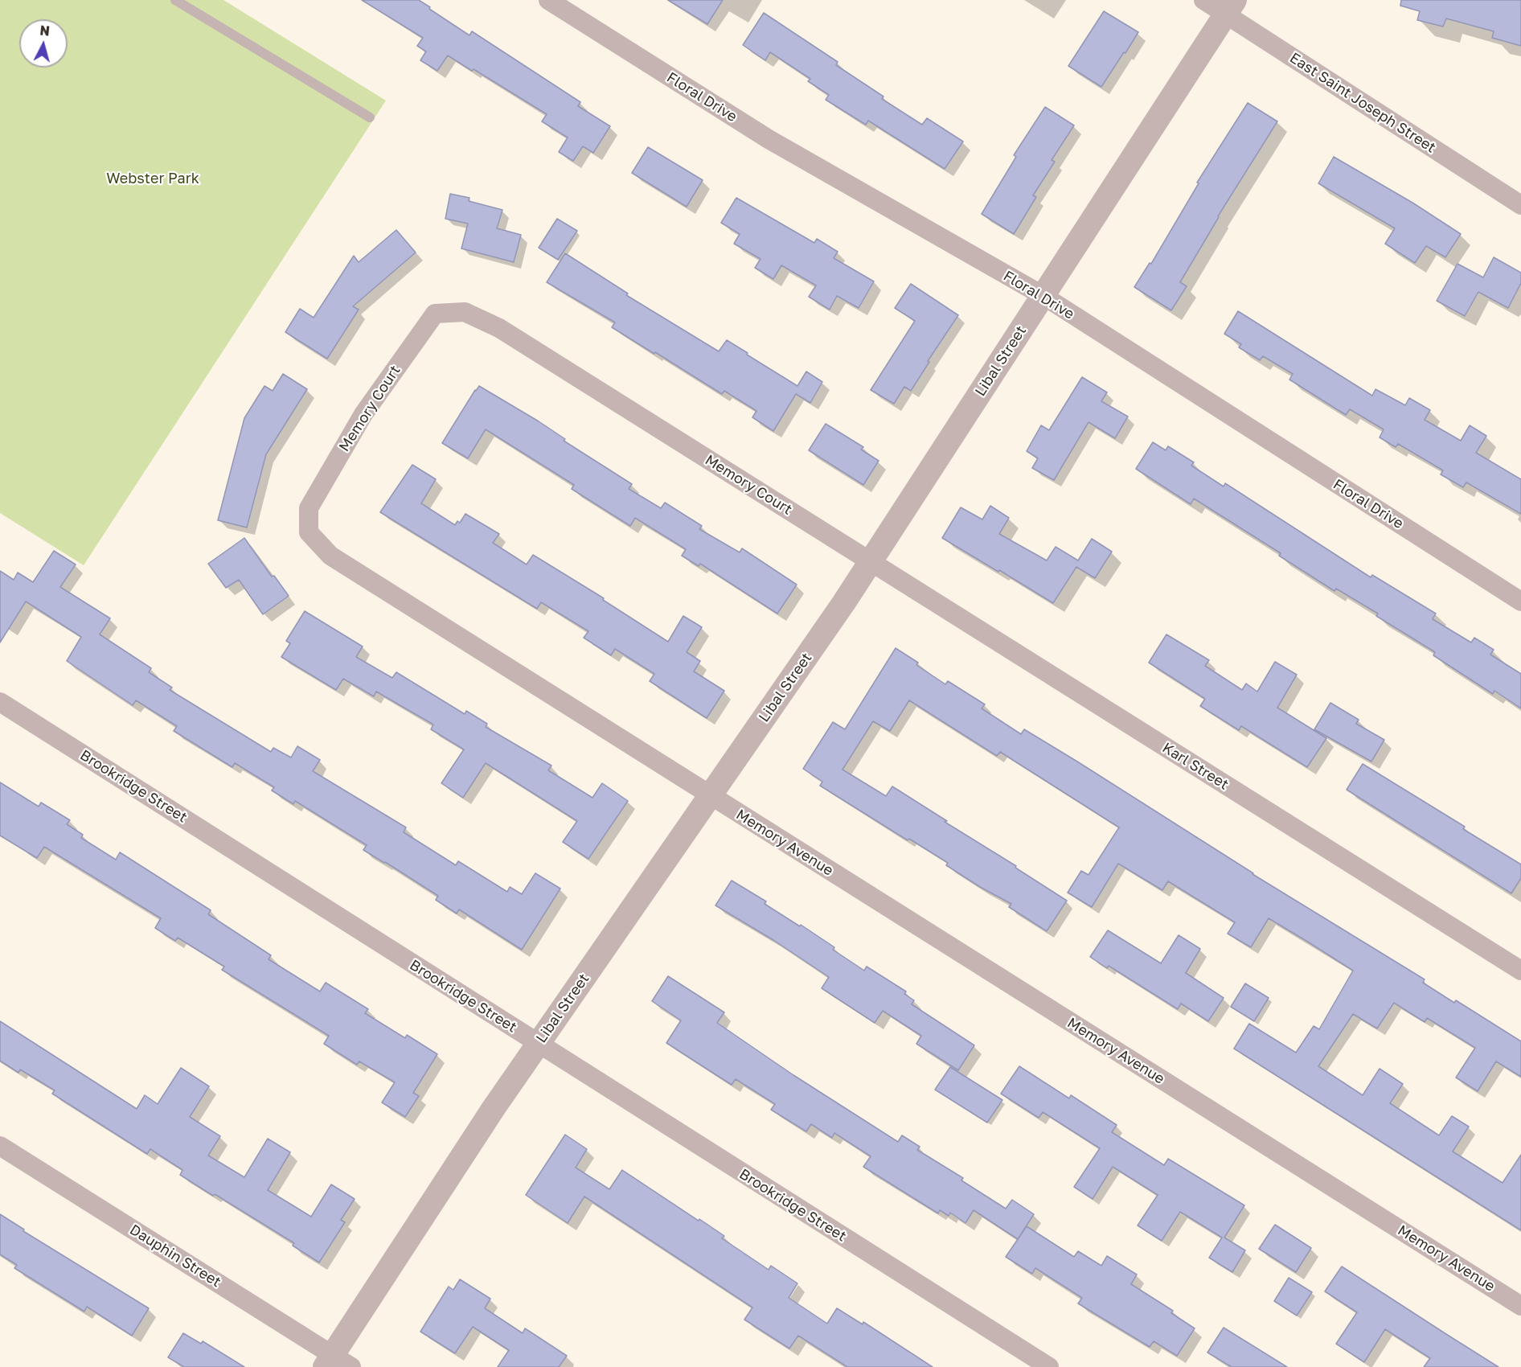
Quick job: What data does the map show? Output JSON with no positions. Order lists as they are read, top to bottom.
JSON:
{
  "streets": {
    "street": [
      "Floral Drive",
      "East Saint Joseph Street",
      "Libal Street",
      "Memory Court",
      "Karl Street",
      "Brookridge Street",
      "Memory Avenue",
      "Dauphin Street"
    ]
  },
  "crossings": [
    ["Floral Drive", "Libal Street"],
    ["East Saint Joseph Street", "Libal Street"],
    ["Libal Street", "Memory Court"],
    ["Libal Street", "Karl Street"],
    ["Libal Street", "Brookridge Street"],
    ["Libal Street", "Memory Avenue"],
    ["Libal Street", "Dauphin Street"],
    ["Memory Court", "Karl Street"],
    ["Memory Court", "Memory Avenue"]
  ],
  "parks": ["Webster Park"],
  "north": "top"
}
